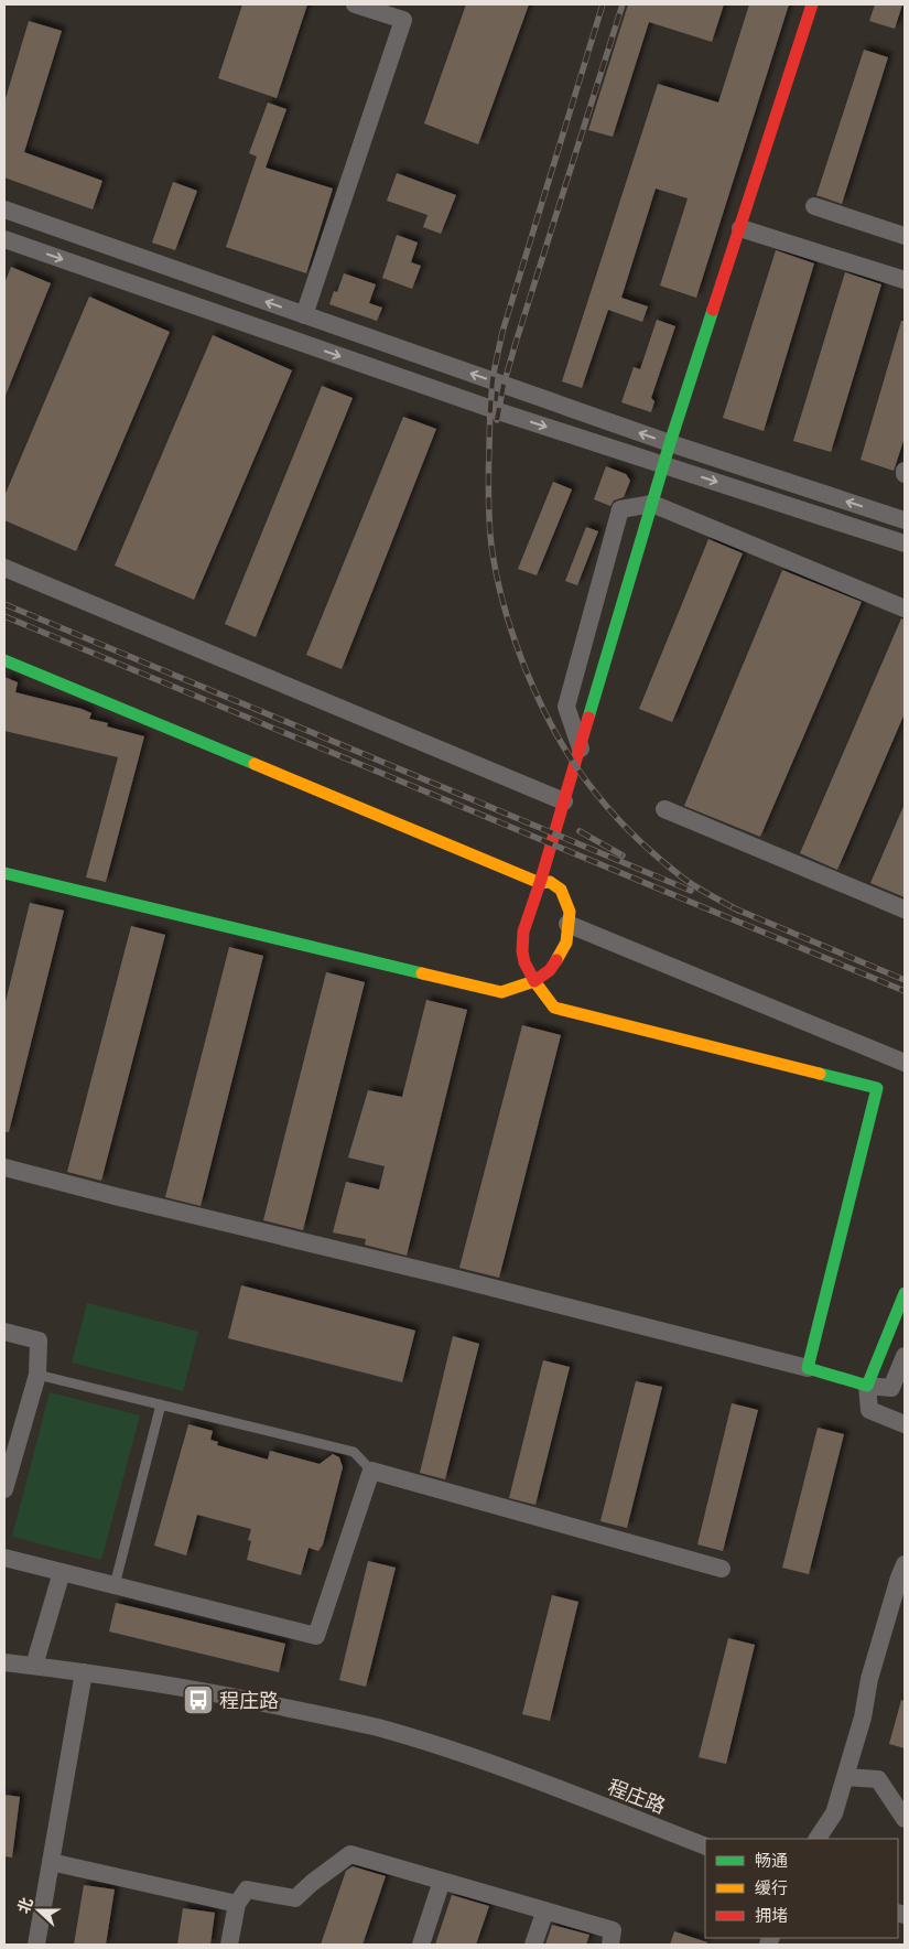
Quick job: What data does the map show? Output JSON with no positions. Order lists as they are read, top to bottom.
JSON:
{
  "streets": {
    "street": ["程庄路"]
  },
  "places": {
    "bus stop": ["程庄路"]
  },
  "legend": ["畅通", "缓行", "拥堵"],
  "north": "left"
}
